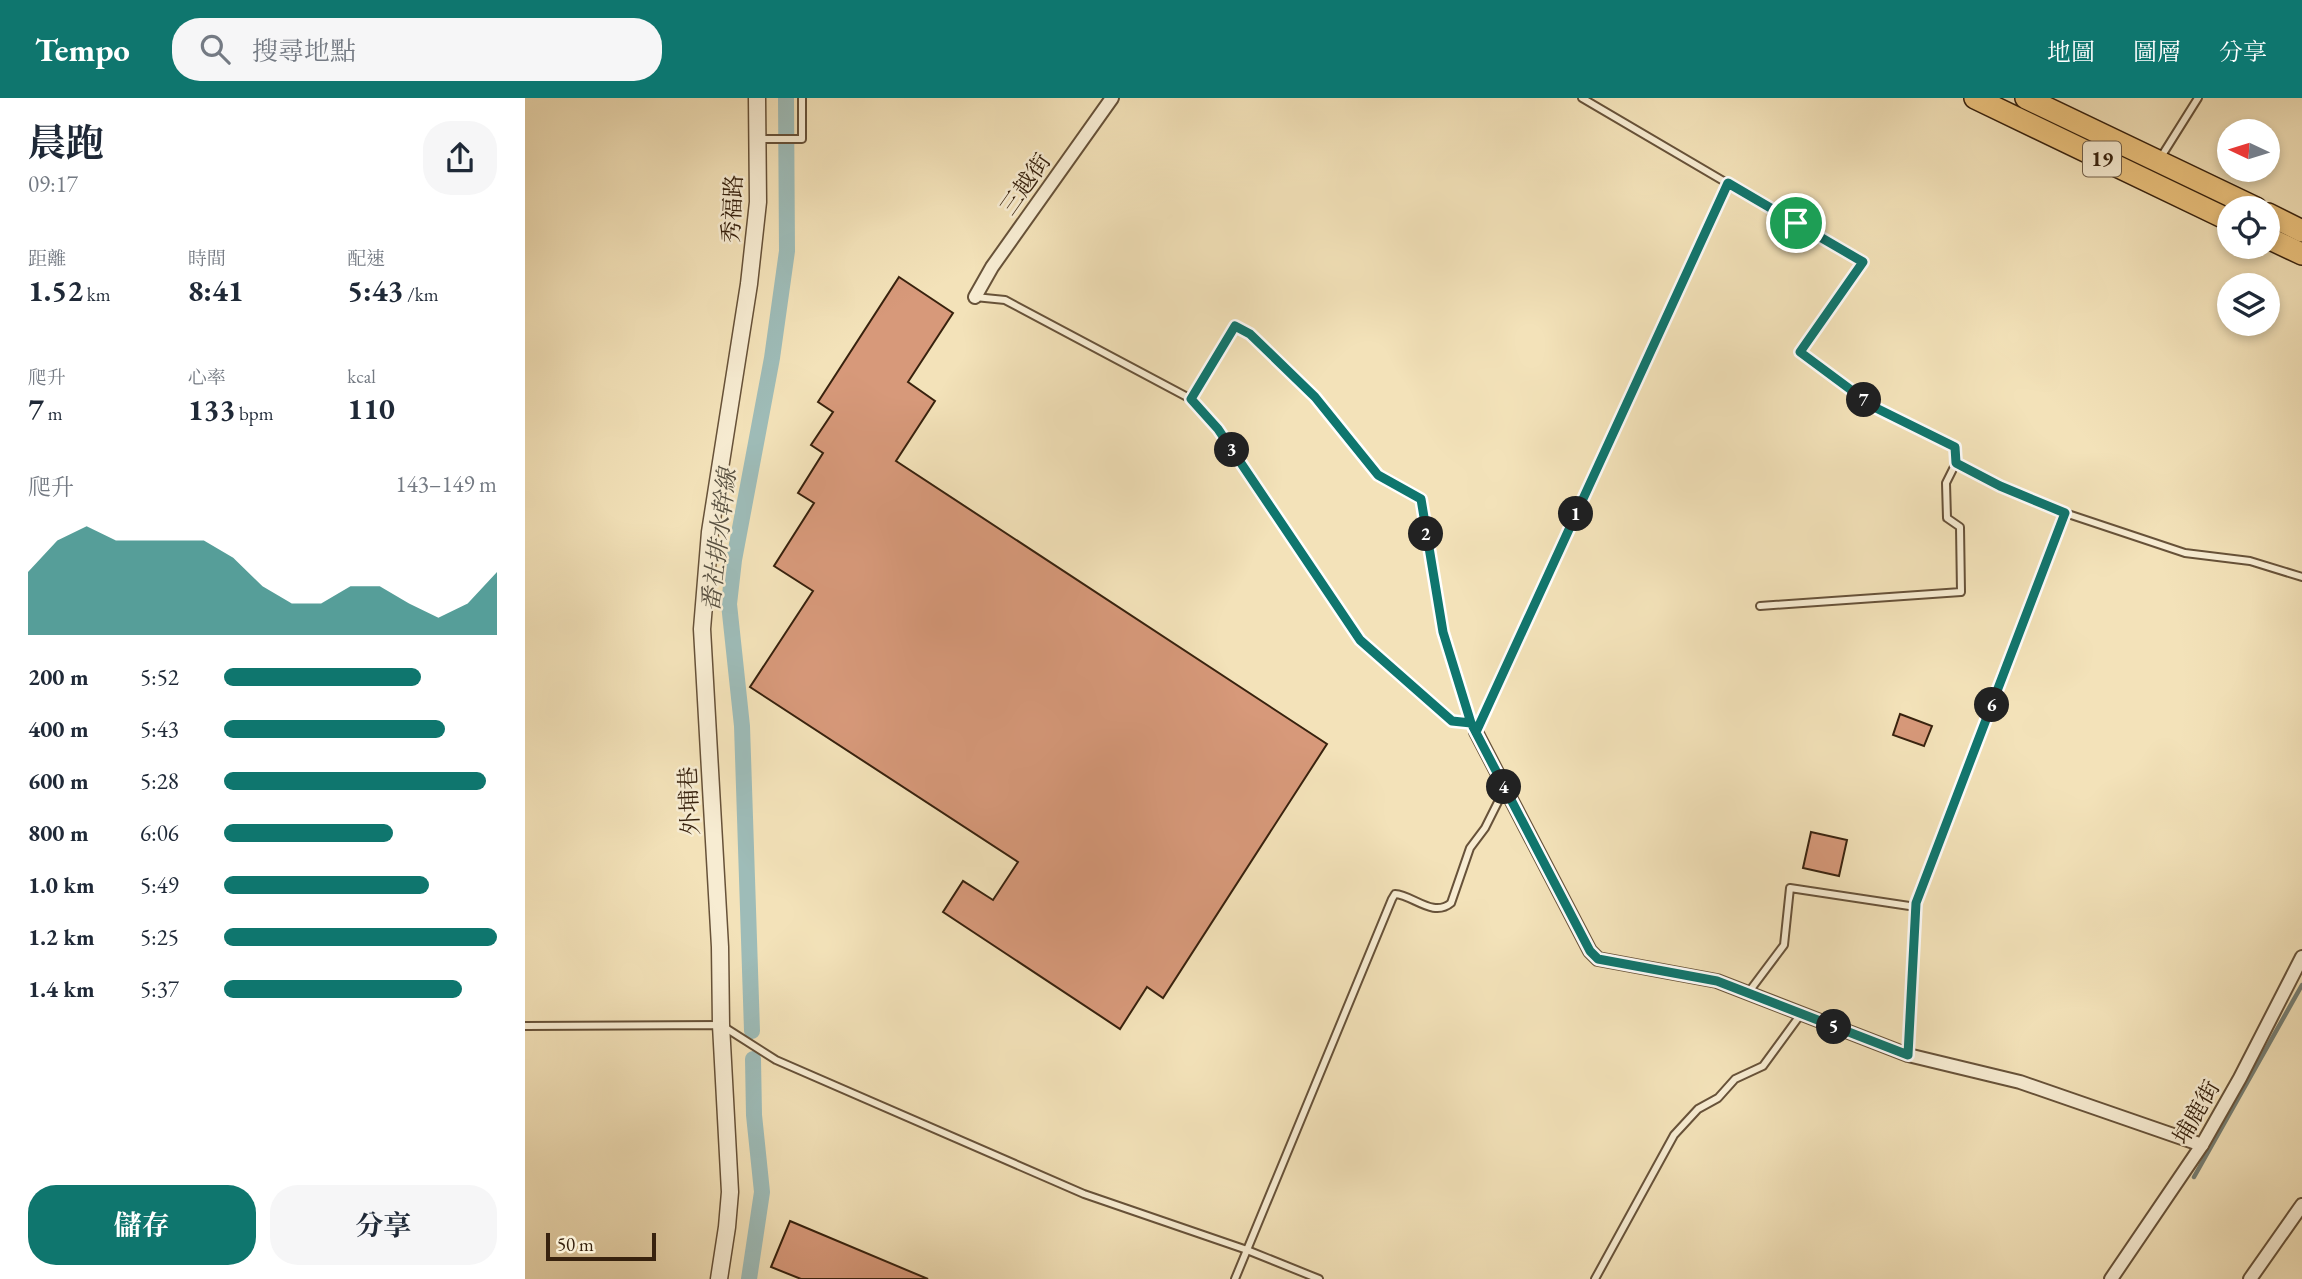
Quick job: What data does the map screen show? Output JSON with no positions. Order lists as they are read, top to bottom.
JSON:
{
  "streets": {
    "main road": ["19"],
    "street": [
      "三越街",
      "秀福路",
      "外埔巷",
      "埔鹿街"
    ]
  },
  "crossings": [
    ["秀福路", "外埔巷"]
  ],
  "water": ["番社排水幹線"],
  "scale_bar": "50 m",
  "north": "left",
  "page": {
    "header": "Tempo",
    "search": "搜尋地點",
    "nav": ["地圖", "圖層", "分享"],
    "heading": ["晨跑", "09:17"],
    "stats": [
      ["距離", "1.52 km"],
      ["時間", "8:41"],
      ["配速", "5:43 /km"],
      ["爬升", "7 m"],
      ["心率", "133 bpm"],
      ["kcal", "110"]
    ],
    "pins": [
      "7",
      "3",
      "1",
      "2",
      "6",
      "4",
      "5"
    ],
    "chart": ["爬升", "143–149 m"],
    "list": [
      {
        "name": "200 m",
        "note": "5:52"
      },
      {
        "name": "400 m",
        "note": "5:43"
      },
      {
        "name": "600 m",
        "note": "5:28"
      },
      {
        "name": "800 m",
        "note": "6:06"
      },
      {
        "name": "1.0 km",
        "note": "5:49"
      },
      {
        "name": "1.2 km",
        "note": "5:25"
      },
      {
        "name": "1.4 km",
        "note": "5:37"
      }
    ],
    "buttons": ["儲存", "分享"],
    "scale": "50 m"
  }
}
